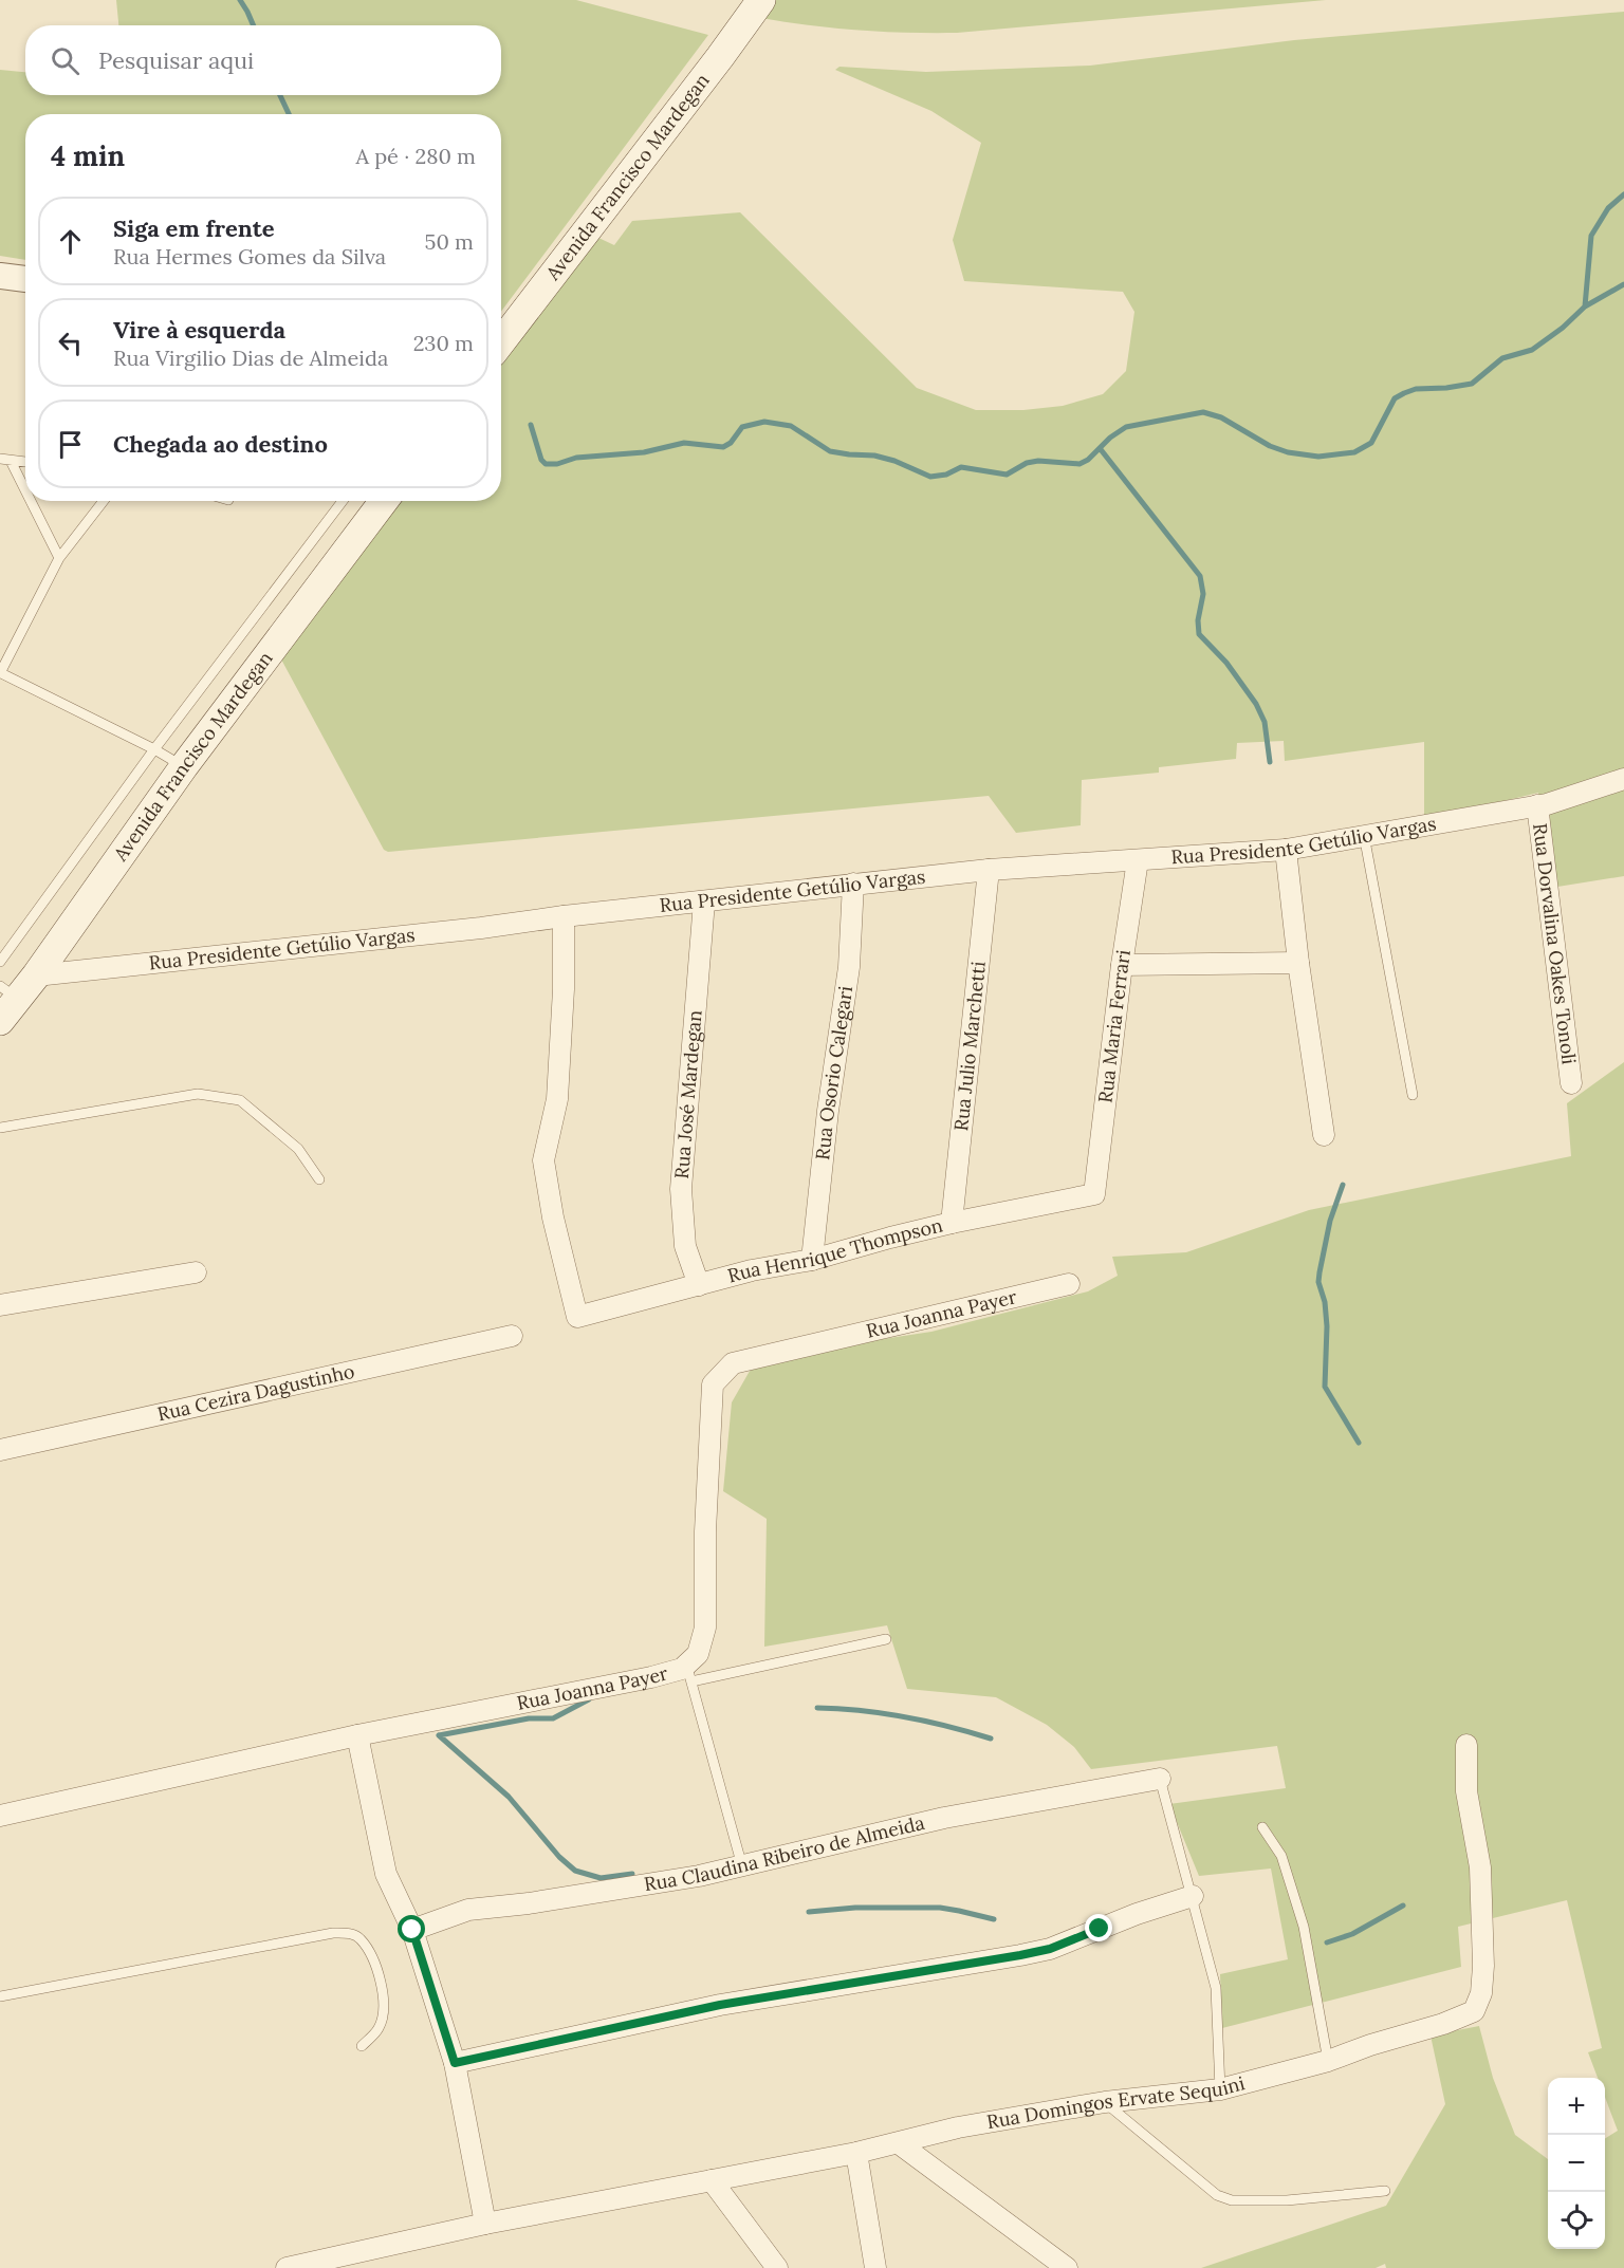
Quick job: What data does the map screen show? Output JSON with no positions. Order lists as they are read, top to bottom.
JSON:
{
  "streets": {
    "main road": ["Avenida Francisco Mardegan"],
    "street": [
      "Rua Presidente Getúlio Vargas",
      "Rua Dorvalina Oakes Tonoli",
      "Rua Maria Ferrari",
      "Rua Julio Marchetti",
      "Rua Osorio Calegari",
      "Rua José Mardegan",
      "Rua Henrique Thompson",
      "Rua Joanna Payer",
      "Rua Cezira Dagustinho",
      "Rua Claudina Ribeiro de Almeida",
      "Rua Domingos Ervate Sequini"
    ]
  },
  "crossings": [
    ["Avenida Francisco Mardegan", "Rua Presidente Getúlio Vargas"],
    ["Rua Presidente Getúlio Vargas", "Rua Dorvalina Oakes Tonoli"],
    ["Rua Presidente Getúlio Vargas", "Rua Maria Ferrari"],
    ["Rua Presidente Getúlio Vargas", "Rua Julio Marchetti"],
    ["Rua Presidente Getúlio Vargas", "Rua Osorio Calegari"],
    ["Rua Presidente Getúlio Vargas", "Rua José Mardegan"],
    ["Rua Presidente Getúlio Vargas", "Rua Henrique Thompson"],
    ["Rua Maria Ferrari", "Rua Henrique Thompson"],
    ["Rua Julio Marchetti", "Rua Henrique Thompson"],
    ["Rua Osorio Calegari", "Rua Henrique Thompson"],
    ["Rua José Mardegan", "Rua Henrique Thompson"]
  ],
  "page": {
    "search": "Pesquisar aqui",
    "heading": ["4 min", "A pé · 280 m"],
    "list": [
      ["Siga em frente", "Rua Hermes Gomes da Silva", "50 m"],
      ["Vire à esquerda", "Rua Virgilio Dias de Almeida", "230 m"],
      "Chegada ao destino"
    ],
    "map_buttons": ["+", "−"]
  }
}
